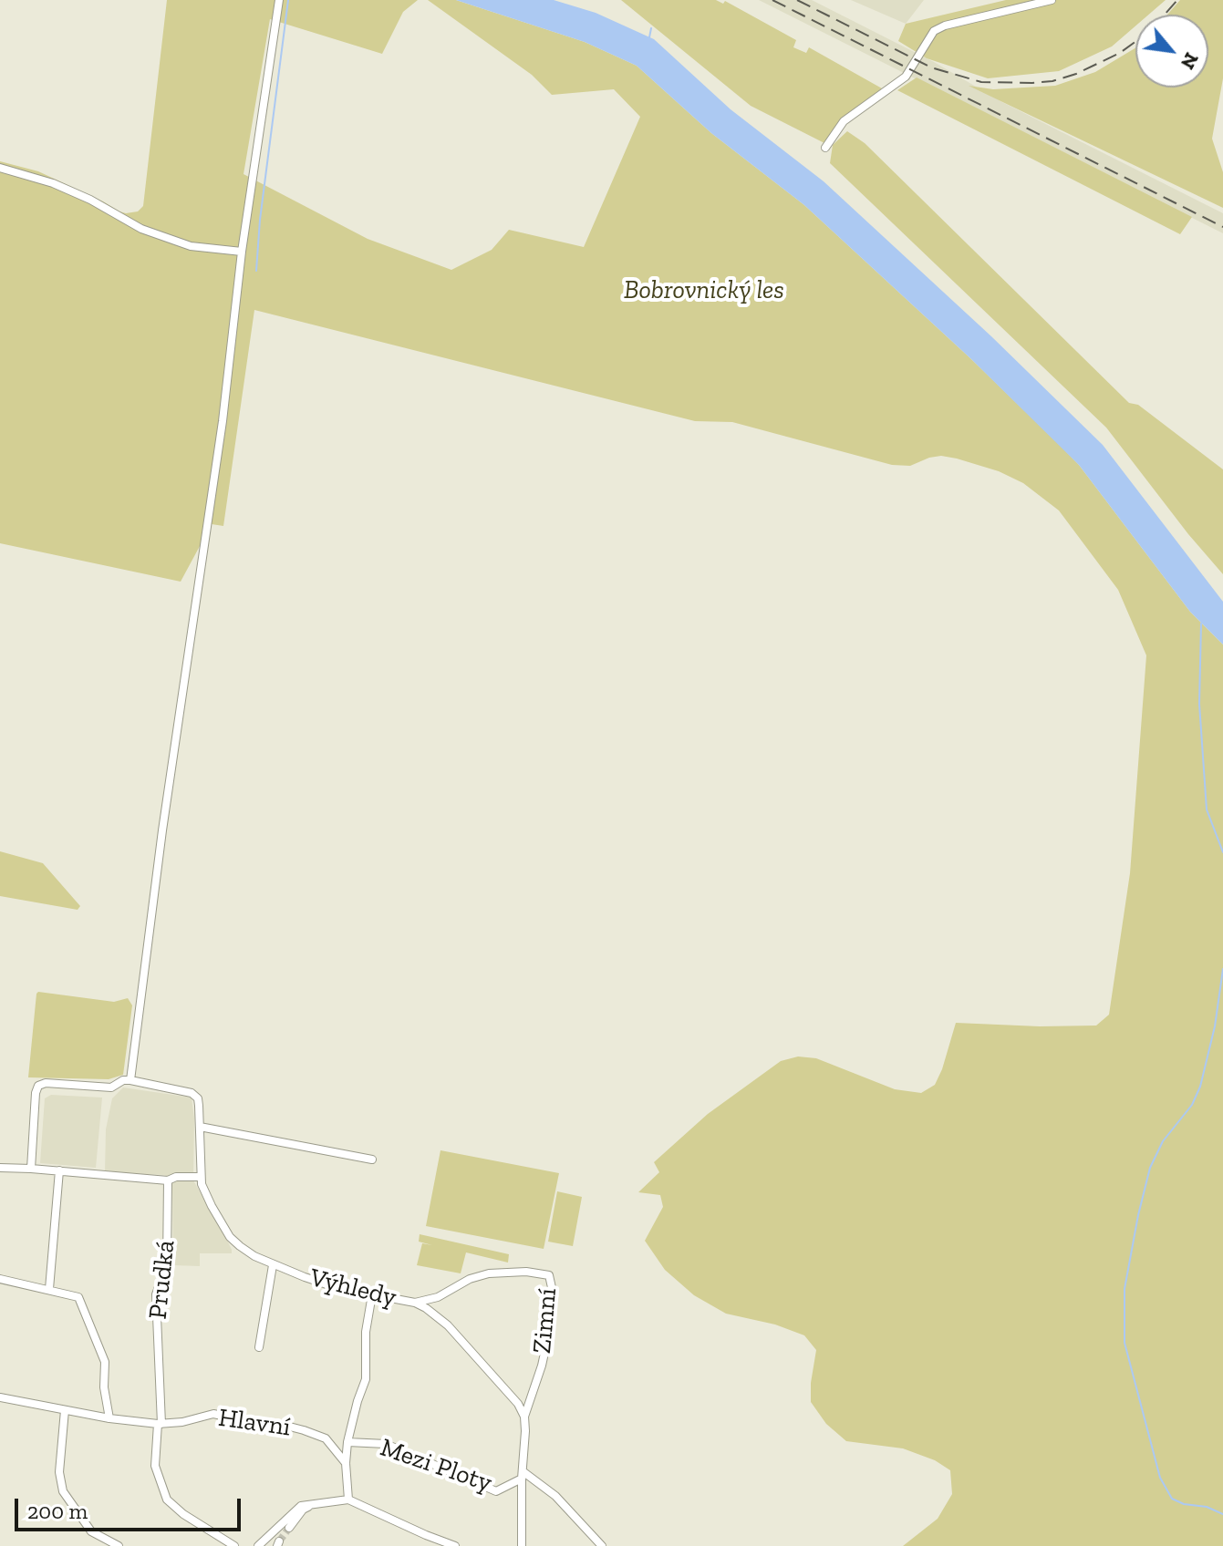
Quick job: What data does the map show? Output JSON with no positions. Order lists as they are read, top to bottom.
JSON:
{
  "streets": {
    "street": [
      "Prudká",
      "Výhledy",
      "Zimní",
      "Hlavní",
      "Mezi Ploty"
    ]
  },
  "crossings": [
    ["Prudká", "Hlavní"],
    ["Výhledy", "Zimní"]
  ],
  "parks": ["Bobrovnický les"],
  "scale_bar": "200 m",
  "north": "bottom right"
}
